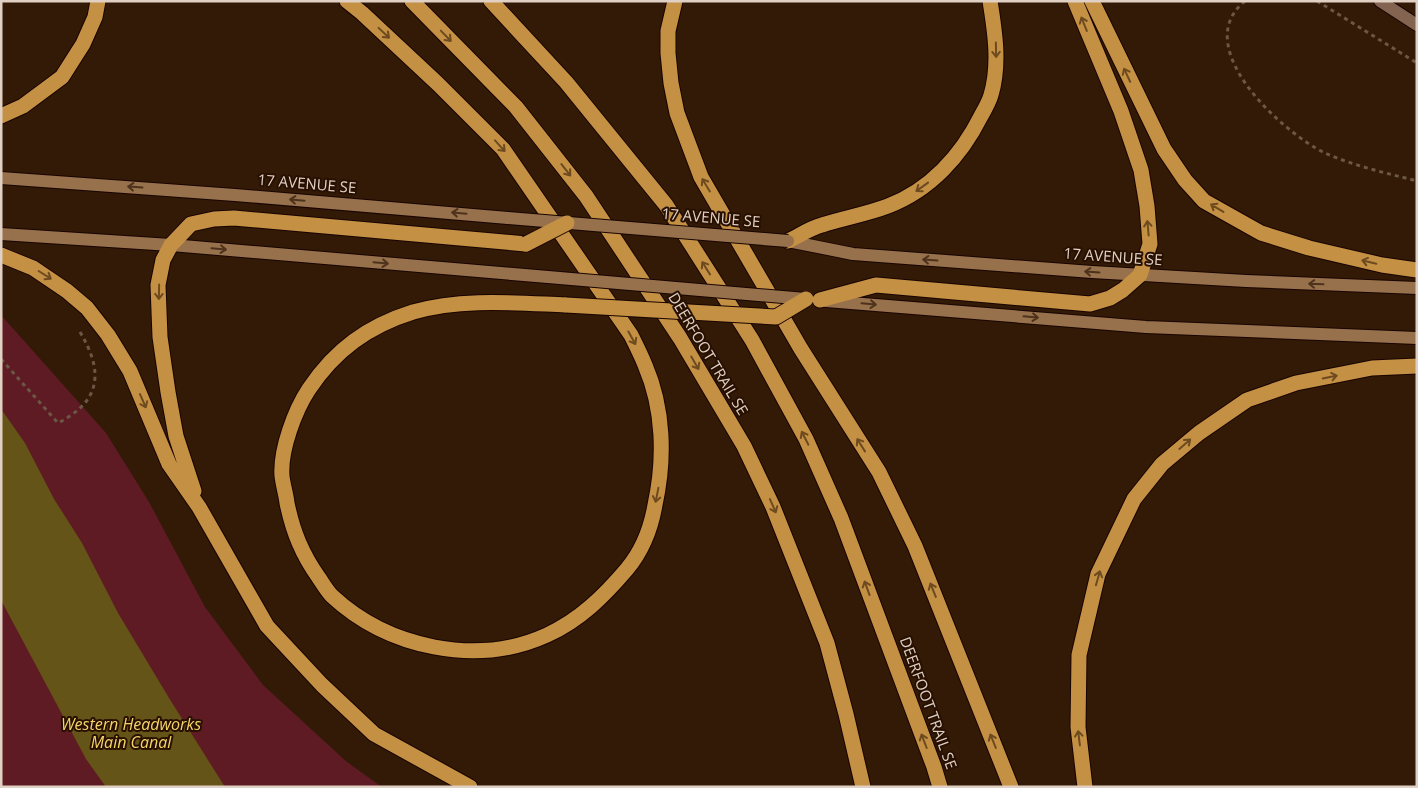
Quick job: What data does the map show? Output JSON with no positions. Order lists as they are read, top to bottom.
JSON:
{
  "streets": {
    "highway": ["DEERFOOT TRAIL SE"],
    "main road": ["17 AVENUE SE"]
  },
  "water": ["Western Headworks Main Canal"]
}
